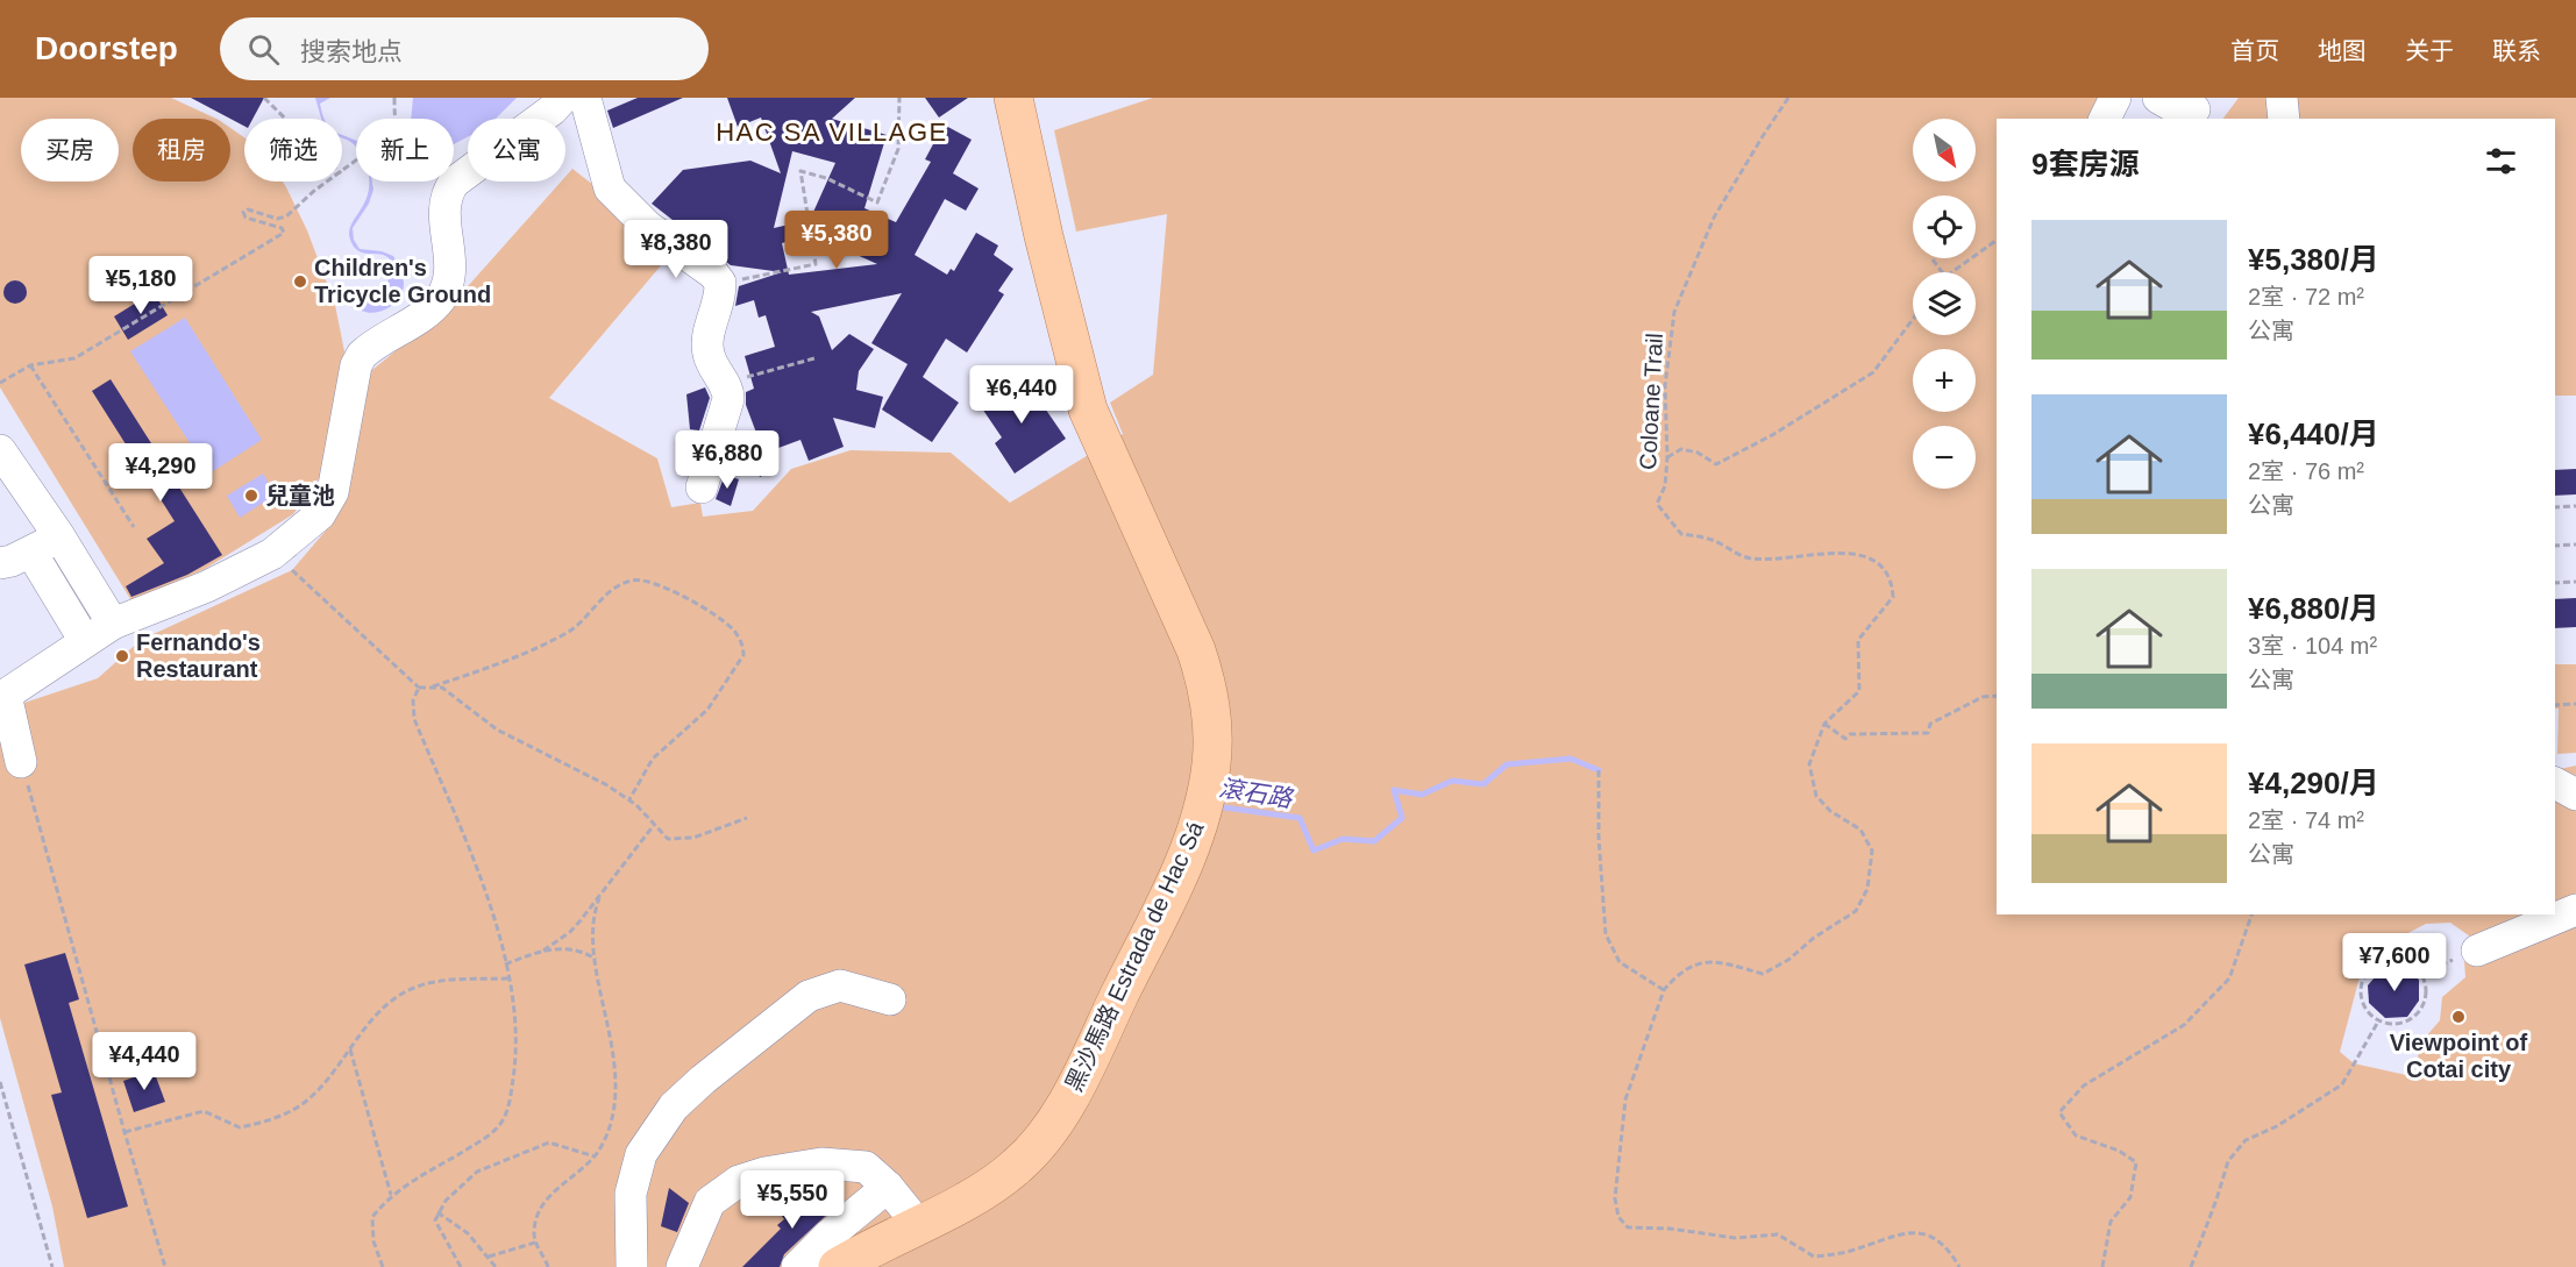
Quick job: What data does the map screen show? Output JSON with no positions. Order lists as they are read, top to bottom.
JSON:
{
  "streets": {
    "main road": ["黑沙馬路 Estrada de Hac Sá"],
    "path": ["Coloane Trail"]
  },
  "districts": ["HAC SA VILLAGE"],
  "water": ["滾石路"],
  "places": [
    "Children's Tricycle Ground",
    "兒童池",
    "Fernando's Restaurant",
    "Viewpoint of Cotai city"
  ],
  "north": "bottom right",
  "page": {
    "header": "Doorstep",
    "search": "搜索地点",
    "nav": [
      "首页",
      "地图",
      "关于",
      "联系"
    ],
    "map_buttons": ["+", "−"],
    "chip": [
      "买房",
      "租房",
      "筛选",
      "新上",
      "公寓"
    ],
    "heading": "9套房源",
    "list": [
      {
        "name": "¥5,380/月",
        "note": "2室 · 72 m² · 公寓"
      },
      {
        "name": "¥6,440/月",
        "note": "2室 · 76 m² · 公寓"
      },
      {
        "name": "¥6,880/月",
        "note": "3室 · 104 m² · 公寓"
      },
      {
        "name": "¥4,290/月",
        "note": "2室 · 74 m² · 公寓"
      }
    ],
    "price": [
      "¥5,380",
      "¥8,380",
      "¥5,180",
      "¥6,440",
      "¥6,880",
      "¥4,290",
      "¥7,600",
      "¥4,440",
      "¥5,550"
    ]
  }
}
